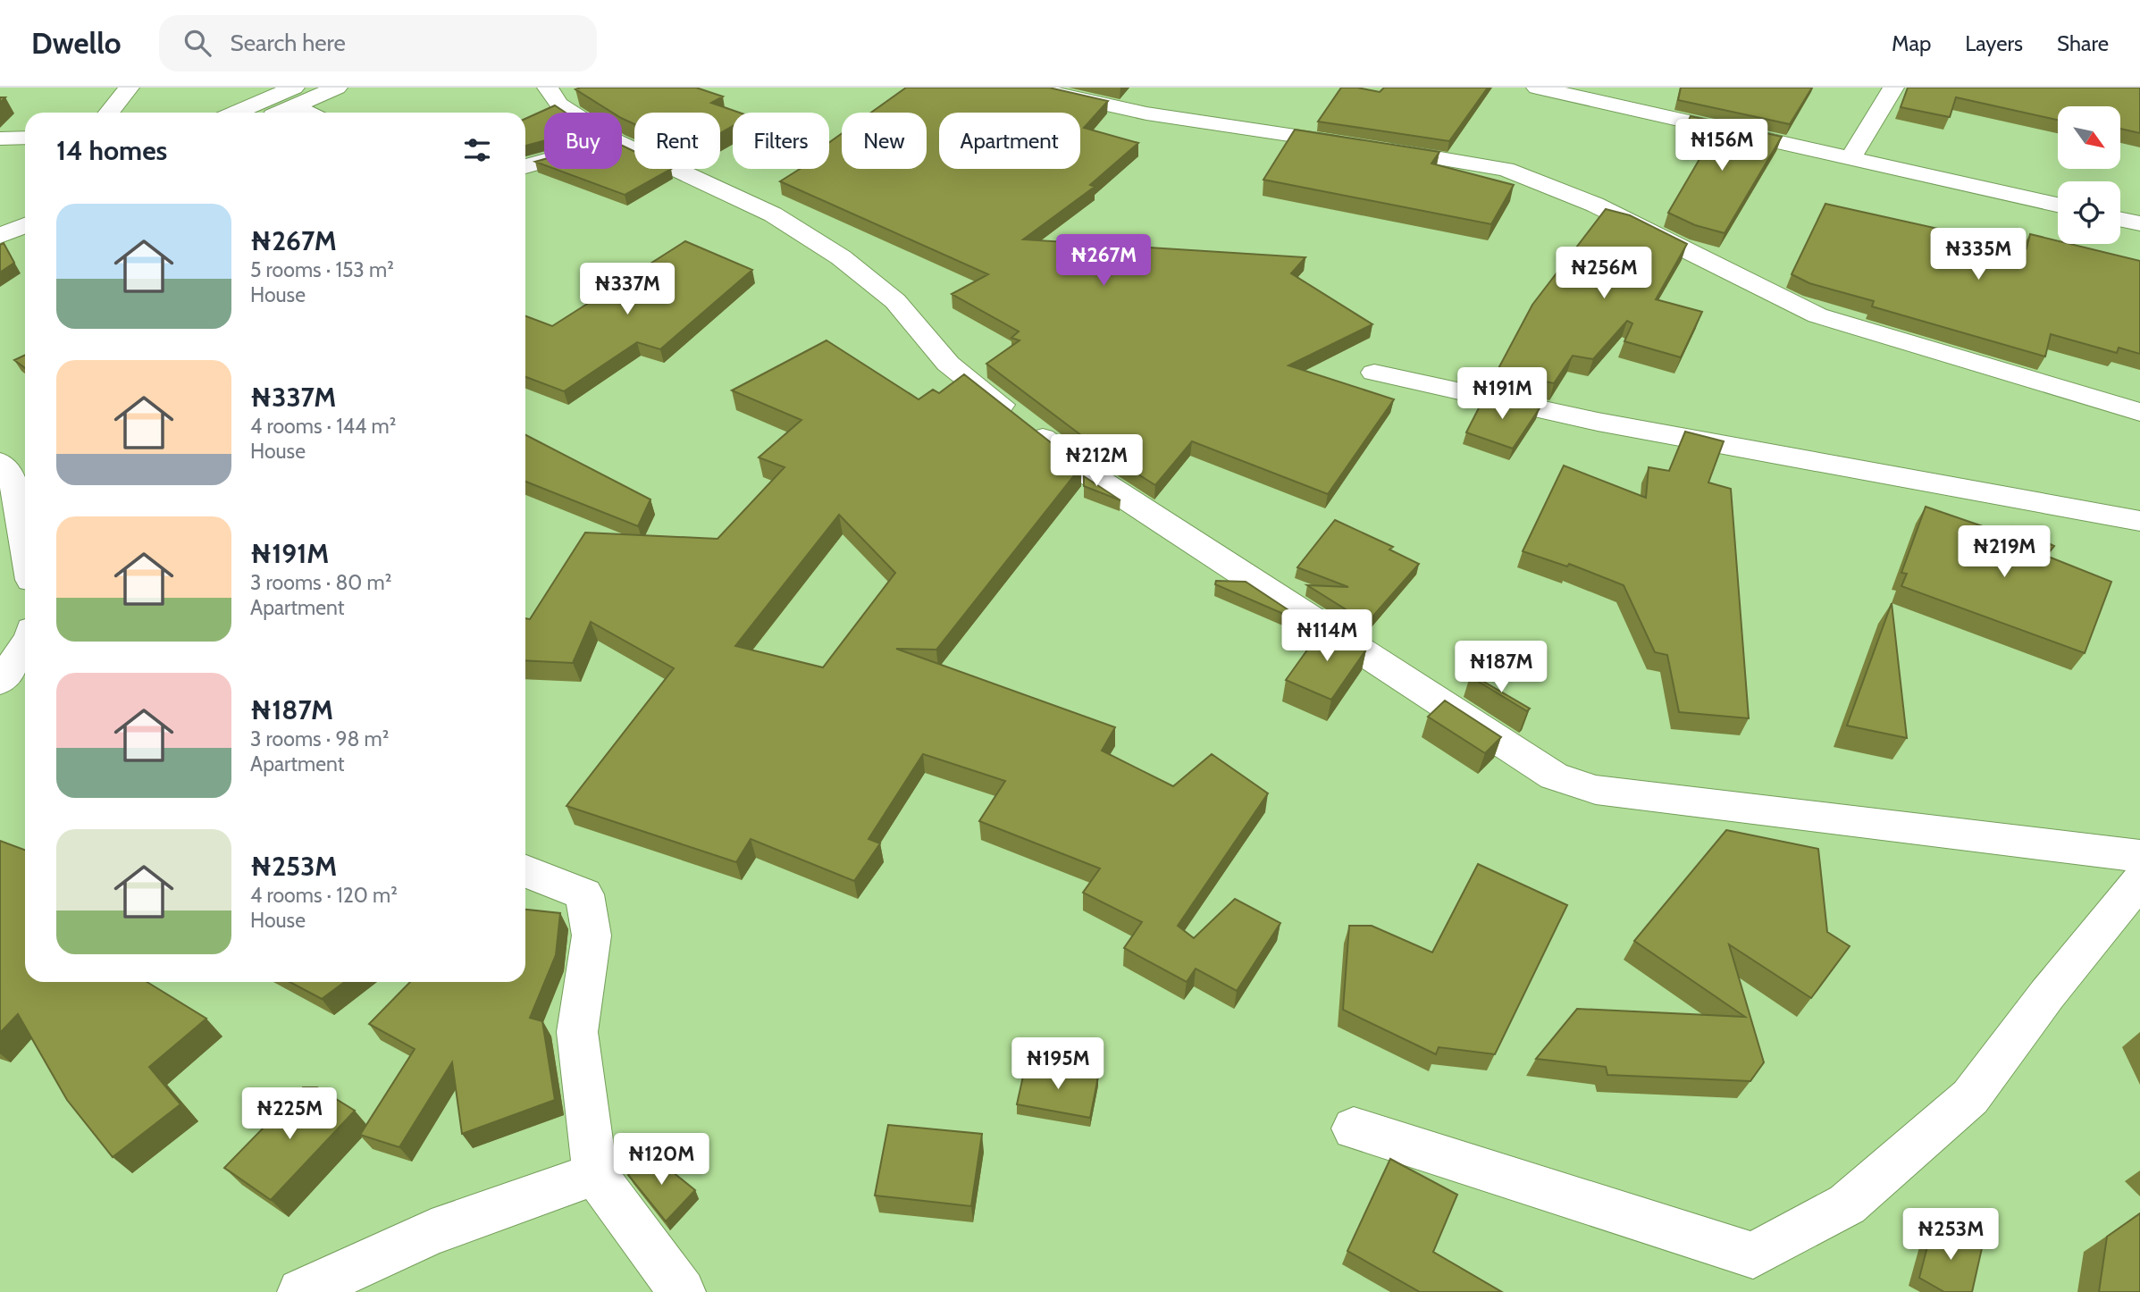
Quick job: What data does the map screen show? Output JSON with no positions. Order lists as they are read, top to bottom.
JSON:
{
  "north": "bottom right",
  "page": {
    "header": "Dwello",
    "search": "Search here",
    "nav": ["Map", "Layers", "Share"],
    "chip": [
      "Buy",
      "Rent",
      "Filters",
      "New",
      "Apartment"
    ],
    "heading": "14 homes",
    "price": [
      "₦156M",
      "₦335M",
      "₦267M",
      "₦256M",
      "₦337M",
      "₦191M",
      "₦212M",
      "₦219M",
      "₦114M",
      "₦187M",
      "₦195M",
      "₦225M",
      "₦120M",
      "₦253M"
    ],
    "list": [
      {
        "name": "₦267M",
        "note": "5 rooms · 153 m² · House"
      },
      {
        "name": "₦337M",
        "note": "4 rooms · 144 m² · House"
      },
      {
        "name": "₦191M",
        "note": "3 rooms · 80 m² · Apartment"
      },
      {
        "name": "₦187M",
        "note": "3 rooms · 98 m² · Apartment"
      },
      {
        "name": "₦253M",
        "note": "4 rooms · 120 m² · House"
      }
    ]
  }
}
